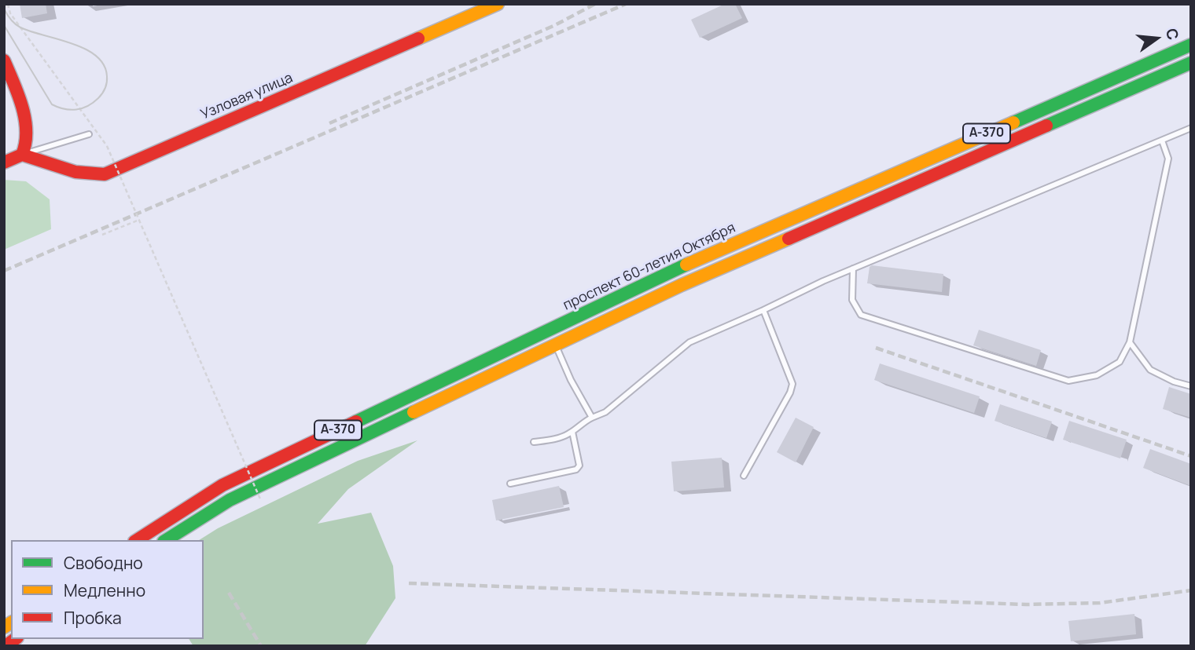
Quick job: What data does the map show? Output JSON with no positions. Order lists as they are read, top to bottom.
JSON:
{
  "streets": {
    "main road": ["Узловая улица", "А-370", "проспект 60-летия Октября"]
  },
  "legend": ["Свободно", "Медленно", "Пробка"],
  "north": "right"
}
